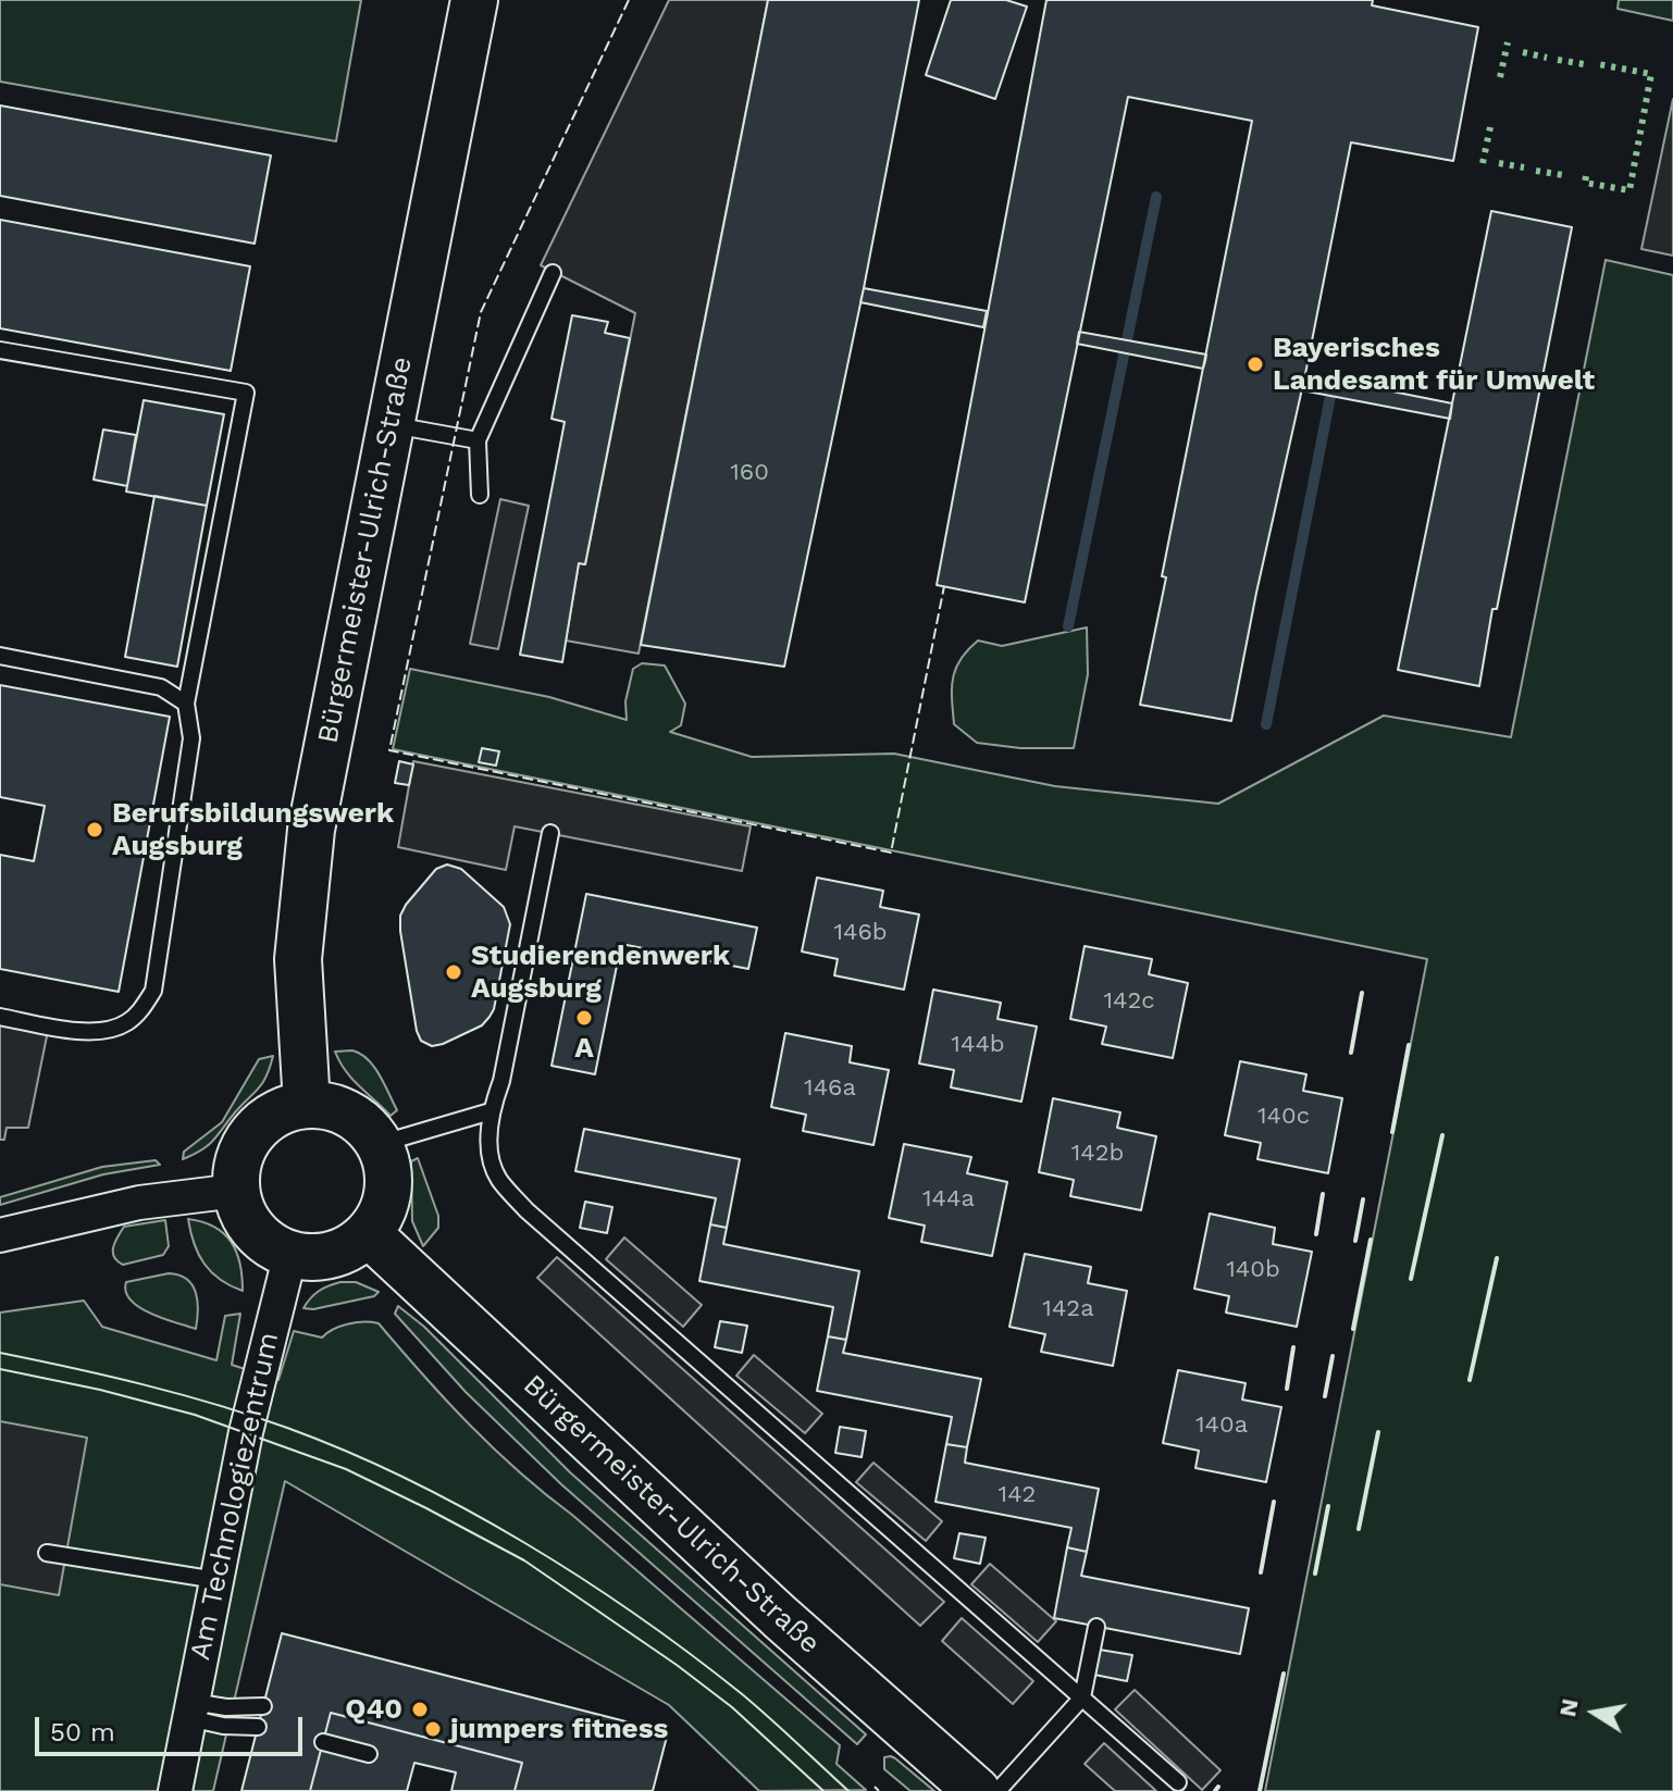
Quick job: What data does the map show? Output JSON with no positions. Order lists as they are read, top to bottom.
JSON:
{
  "streets": {
    "main road": ["Bürgermeister-Ulrich-Straße"],
    "street": ["Am Technologiezentrum"]
  },
  "crossings": [
    ["Bürgermeister-Ulrich-Straße", "Am Technologiezentrum"]
  ],
  "places": [
    "Bayerisches Landesamt für Umwelt",
    "Berufsbildungswerk Augsburg",
    "Studierendenwerk Augsburg",
    "A",
    "Q40",
    "jumpers fitness"
  ],
  "house_numbers": [
    "160",
    "146b",
    "142c",
    "144b",
    "146a",
    "140c",
    "142b",
    "144a",
    "140b",
    "142a",
    "140a",
    "142"
  ],
  "scale_bar": "50 m",
  "north": "left"
}
